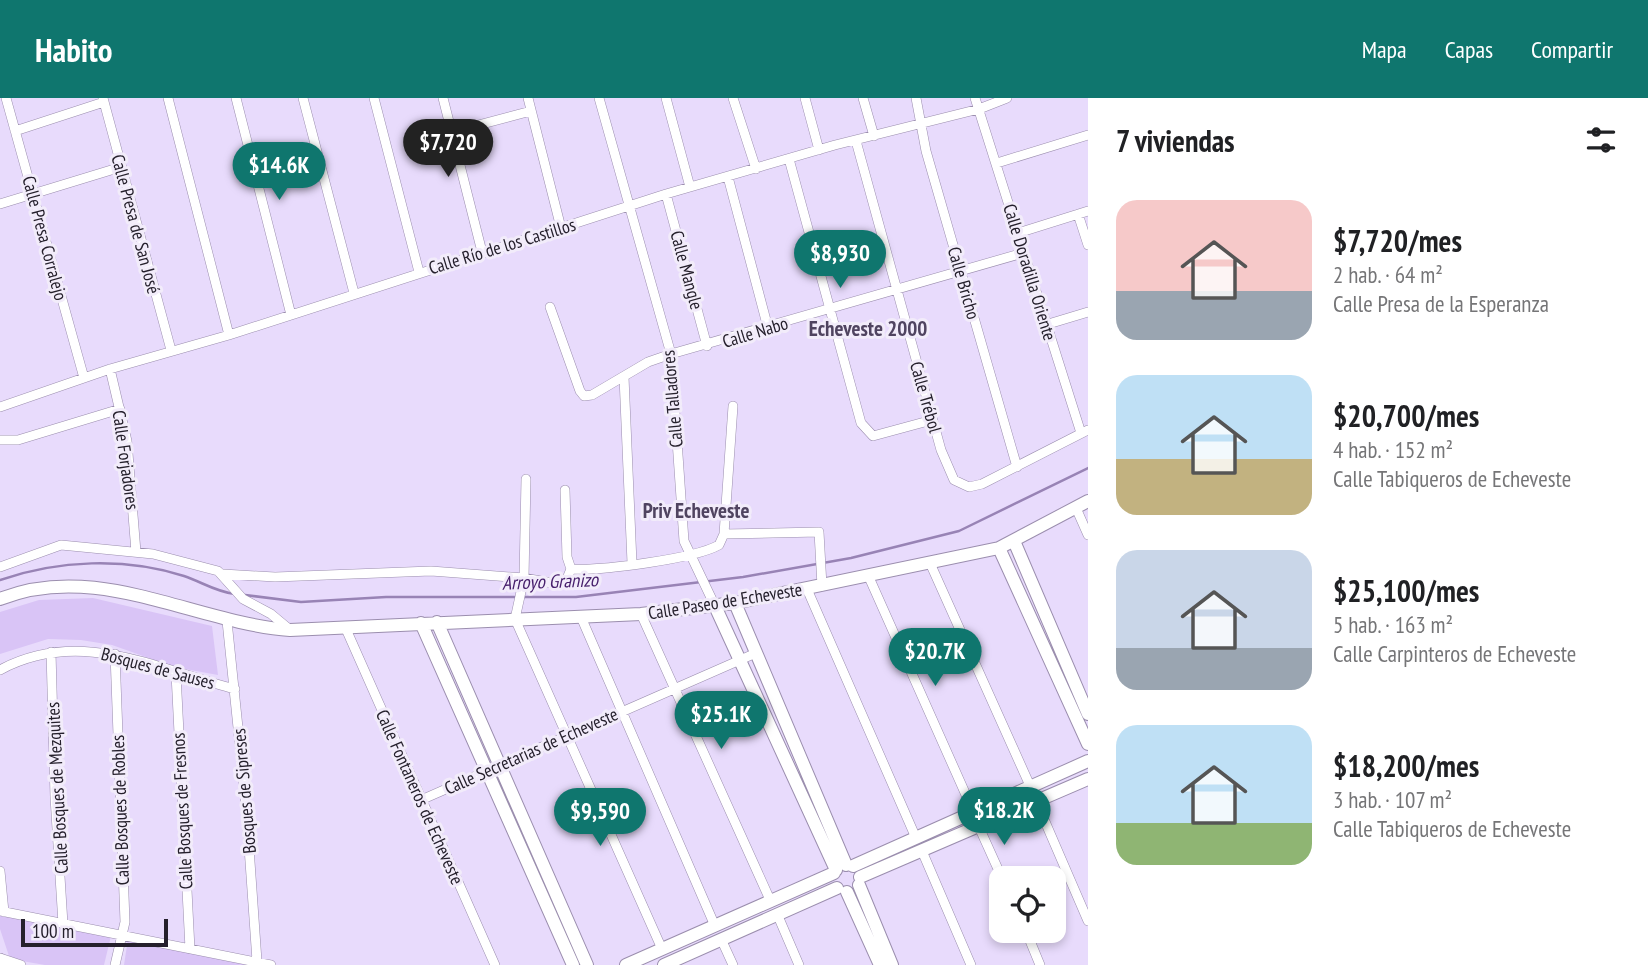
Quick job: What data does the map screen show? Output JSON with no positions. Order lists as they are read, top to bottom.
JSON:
{
  "streets": {
    "street": [
      "Calle Presa de San José",
      "Calle Presa Corralejo",
      "Calle Río de los Castillos",
      "Calle Mangle",
      "Calle Doradilla Oriente",
      "Calle Bricho",
      "Calle Nabo",
      "Calle Trébol",
      "Calle Talladores",
      "Calle Forjadores",
      "Calle Paseo de Echeveste",
      "Bosques de Sauses",
      "Calle Secretarias de Echeveste",
      "Calle Bosques de Mezquites",
      "Bosques de Sipreses",
      "Calle Fontaneros de Echeveste",
      "Calle Bosques de Robles",
      "Calle Bosques de Fresnos"
    ]
  },
  "crossings": [
    ["Calle Presa de San José", "Calle Río de los Castillos"],
    ["Calle Presa Corralejo", "Calle Río de los Castillos"],
    ["Calle Río de los Castillos", "Calle Mangle"],
    ["Calle Río de los Castillos", "Calle Doradilla Oriente"],
    ["Calle Río de los Castillos", "Calle Bricho"],
    ["Calle Río de los Castillos", "Calle Trébol"],
    ["Calle Río de los Castillos", "Calle Talladores"],
    ["Calle Río de los Castillos", "Calle Forjadores"],
    ["Calle Mangle", "Calle Nabo"],
    ["Calle Doradilla Oriente", "Calle Nabo"],
    ["Calle Bricho", "Calle Nabo"],
    ["Calle Bricho", "Calle Trébol"],
    ["Calle Nabo", "Calle Trébol"],
    ["Calle Nabo", "Calle Talladores"],
    ["Calle Talladores", "Calle Paseo de Echeveste"],
    ["Calle Paseo de Echeveste", "Bosques de Sipreses"],
    ["Calle Paseo de Echeveste", "Calle Fontaneros de Echeveste"],
    ["Bosques de Sauses", "Calle Bosques de Mezquites"],
    ["Bosques de Sauses", "Bosques de Sipreses"],
    ["Bosques de Sauses", "Calle Bosques de Robles"],
    ["Bosques de Sauses", "Calle Bosques de Fresnos"],
    ["Calle Secretarias de Echeveste", "Calle Fontaneros de Echeveste"]
  ],
  "districts": ["Echeveste 2000", "Priv Echeveste"],
  "water": ["Arroyo Granizo"],
  "scale_bar": "100 m",
  "page": {
    "header": "Habito",
    "nav": ["Mapa", "Capas", "Compartir"],
    "heading": "7 viviendas",
    "price": [
      "$7,720",
      "$14.6K",
      "$8,930",
      "$20.7K",
      "$25.1K",
      "$18.2K",
      "$9,590"
    ],
    "list": [
      {
        "name": "$7,720/mes",
        "note": "2 hab. · 64 m² · Calle Presa de la Esperanza"
      },
      {
        "name": "$20,700/mes",
        "note": "4 hab. · 152 m² · Calle Tabiqueros de Echeveste"
      },
      {
        "name": "$25,100/mes",
        "note": "5 hab. · 163 m² · Calle Carpinteros de Echeveste"
      },
      {
        "name": "$18,200/mes",
        "note": "3 hab. · 107 m² · Calle Tabiqueros de Echeveste"
      }
    ],
    "scale": "100 m"
  }
}
